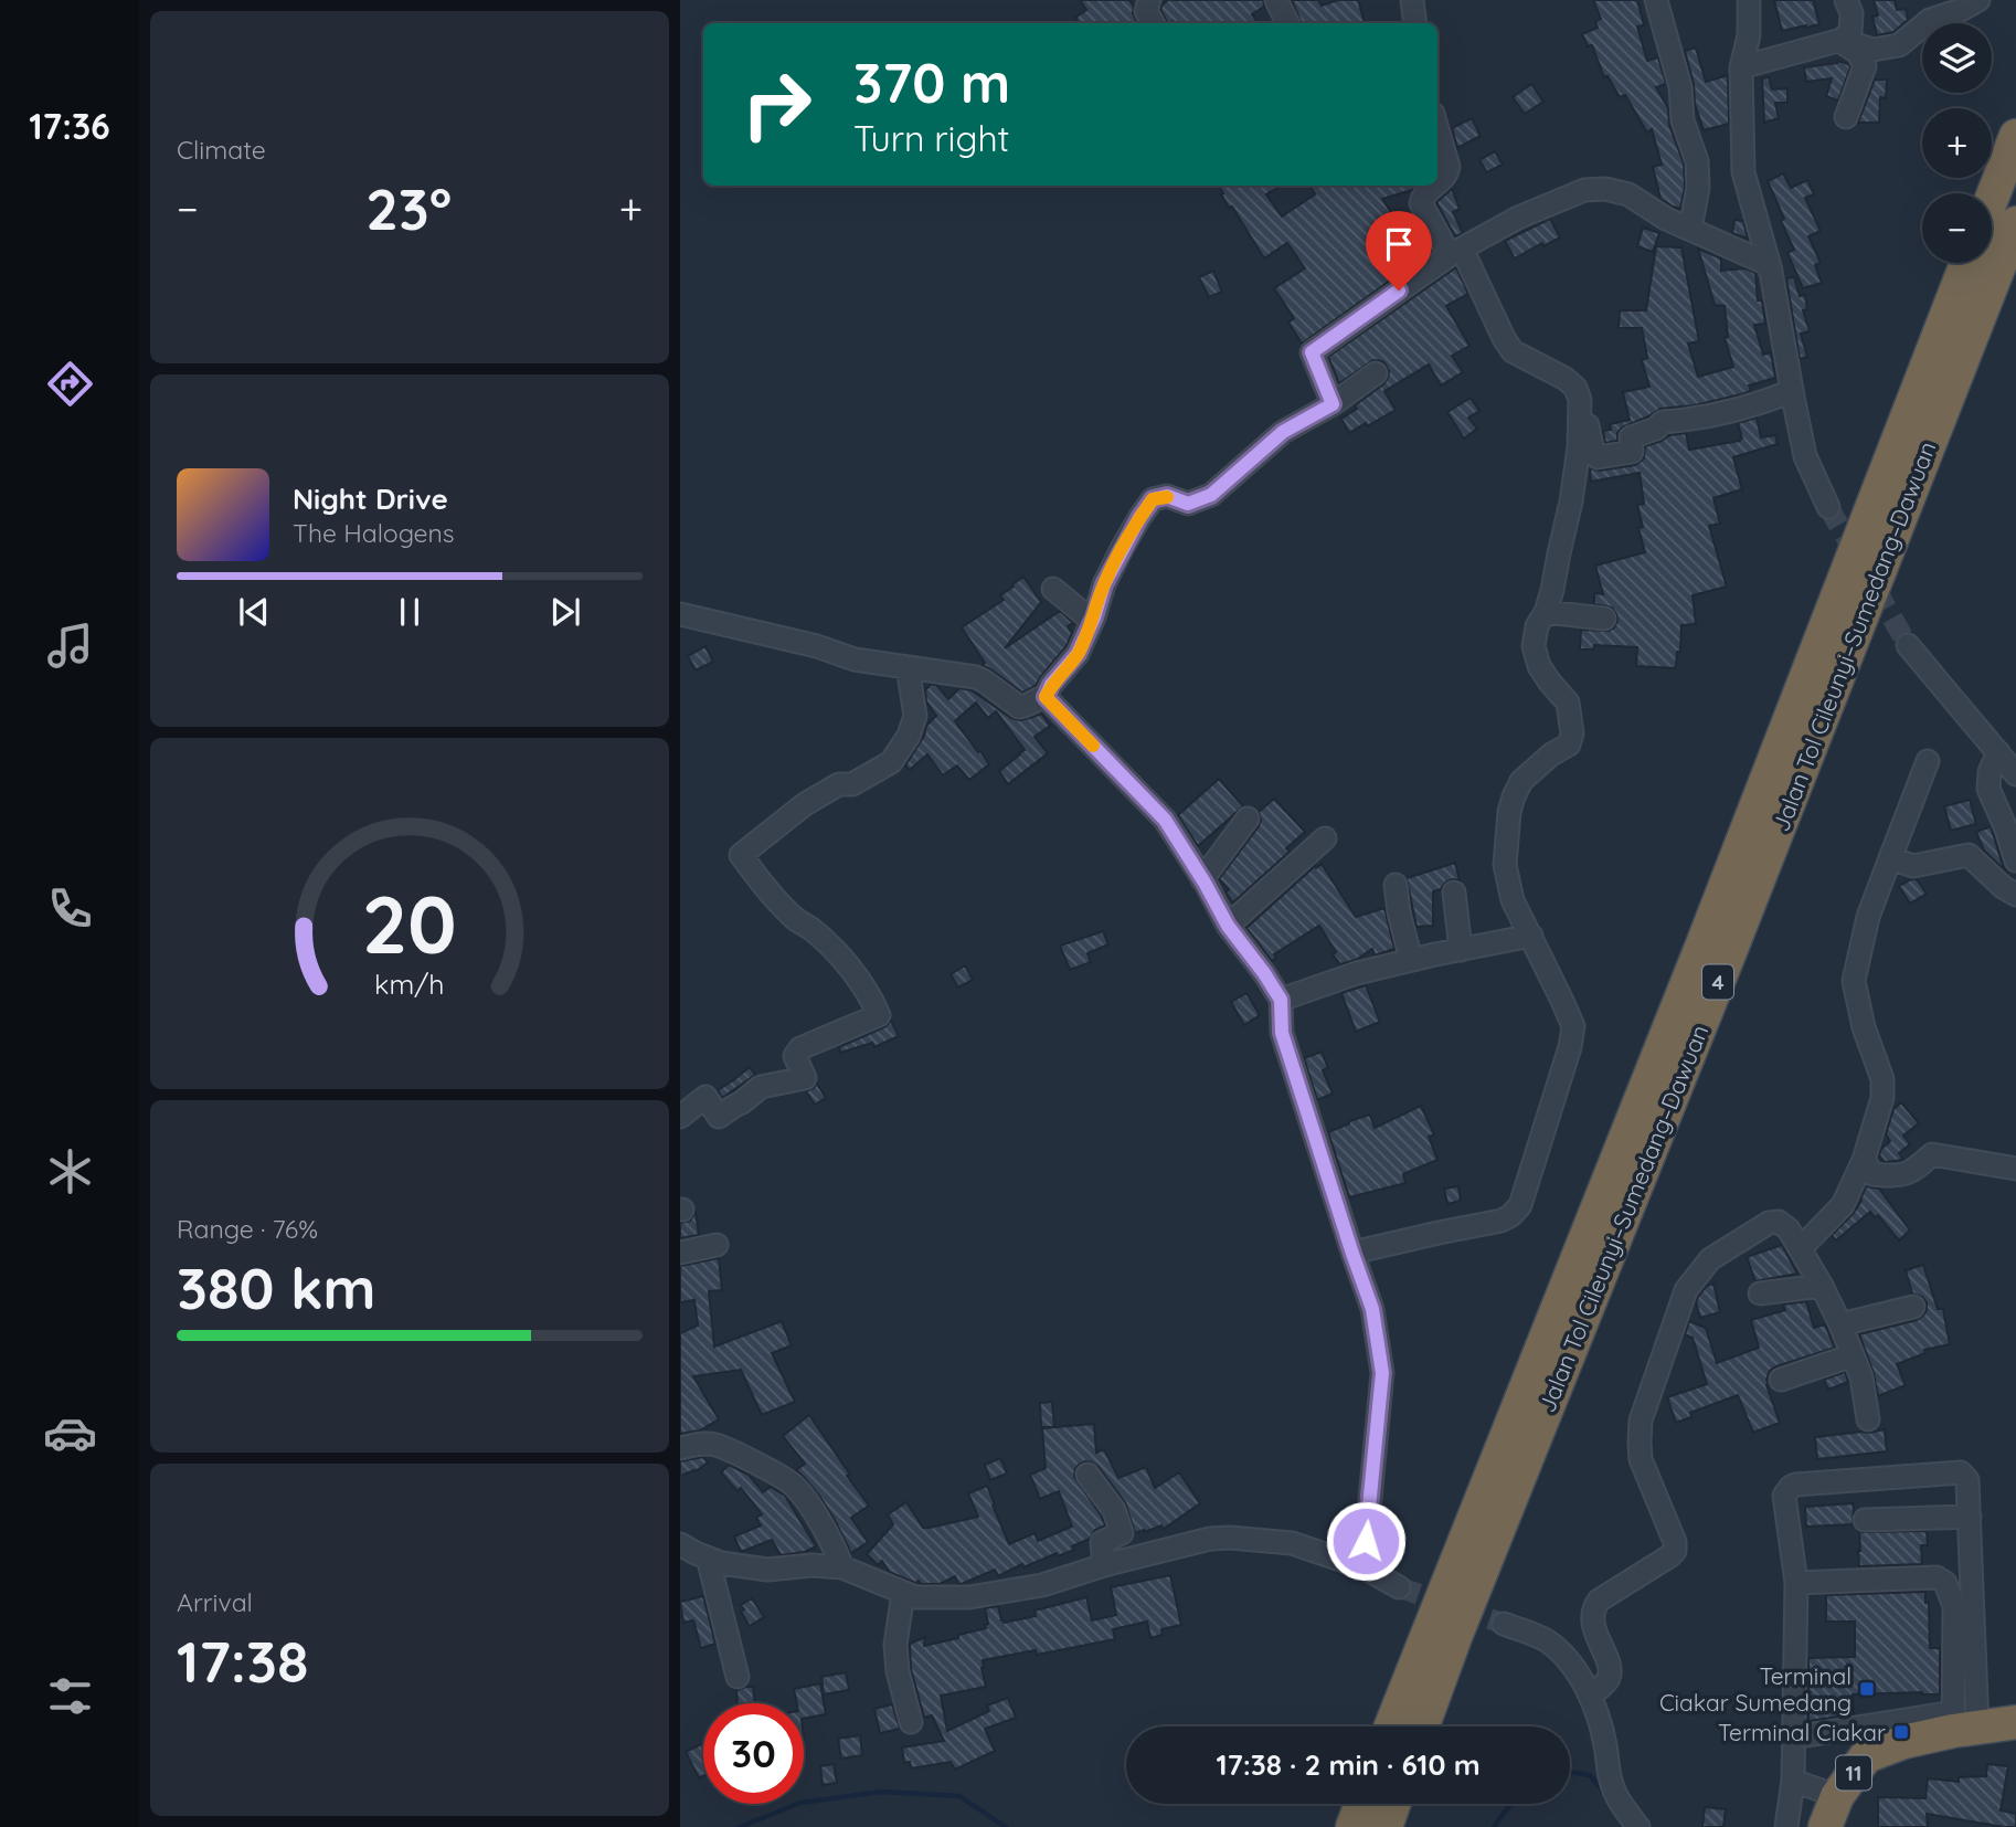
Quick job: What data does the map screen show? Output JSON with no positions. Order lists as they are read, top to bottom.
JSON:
{
  "streets": {
    "highway": ["Jalan Tol Cileunyi–Sumedang–Dawuan", "4", "11"]
  },
  "places": {
    "transit": ["Terminal Ciakar Sumedang", "Terminal Ciakar"]
  },
  "page": {
    "tabs": "17:36",
    "tile": [
      "Climate",
      ["Range · 76%", "380 km"],
      ["Arrival", "17:38"]
    ],
    "map_buttons": ["+", "−"],
    "turn": ["370 m", "Turn right"],
    "heat": ["−", "23°", "+"],
    "song": ["Night Drive", "The Halogens"],
    "limit": "30",
    "trip": "17:38 · 2 min · 610 m",
    "gauge": ["20", "km/h"]
  }
}
